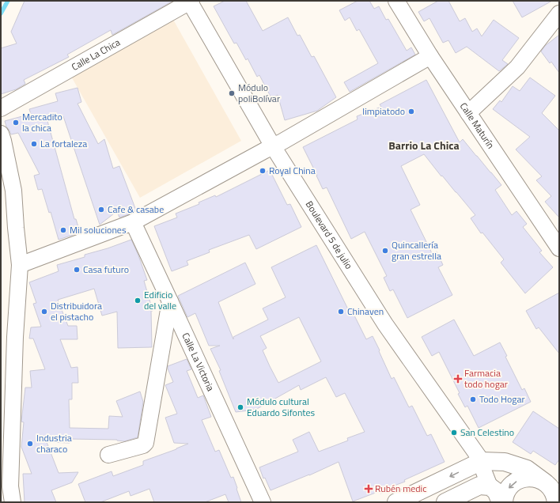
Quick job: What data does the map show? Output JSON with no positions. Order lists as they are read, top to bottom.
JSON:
{
  "streets": {
    "street": [
      "Calle La Chica",
      "Calle Maturín",
      "Boulevard 5 de julio",
      "Calle La Victoria"
    ]
  },
  "crossings": [
    ["Calle La Chica", "Boulevard 5 de julio"]
  ],
  "districts": ["Barrio La Chica"],
  "places": {
    "other": [
      "Módulo poliBolívar",
      "limpiatodo",
      "Mercadito la chica",
      "La fortaleza",
      "Royal China",
      "Cafe & casabe",
      "Mil soluciones",
      "Quincallería gran estrella",
      "Casa futuro",
      "Edificio del valle",
      "Distribuidora el pistacho",
      "Chinaven",
      "Todo Hogar",
      "Módulo cultural Eduardo Sifontes",
      "San Celestino",
      "Industria characo"
    ],
    "health": ["Farmacia todo hogar", "Rubén medic"]
  }
}
